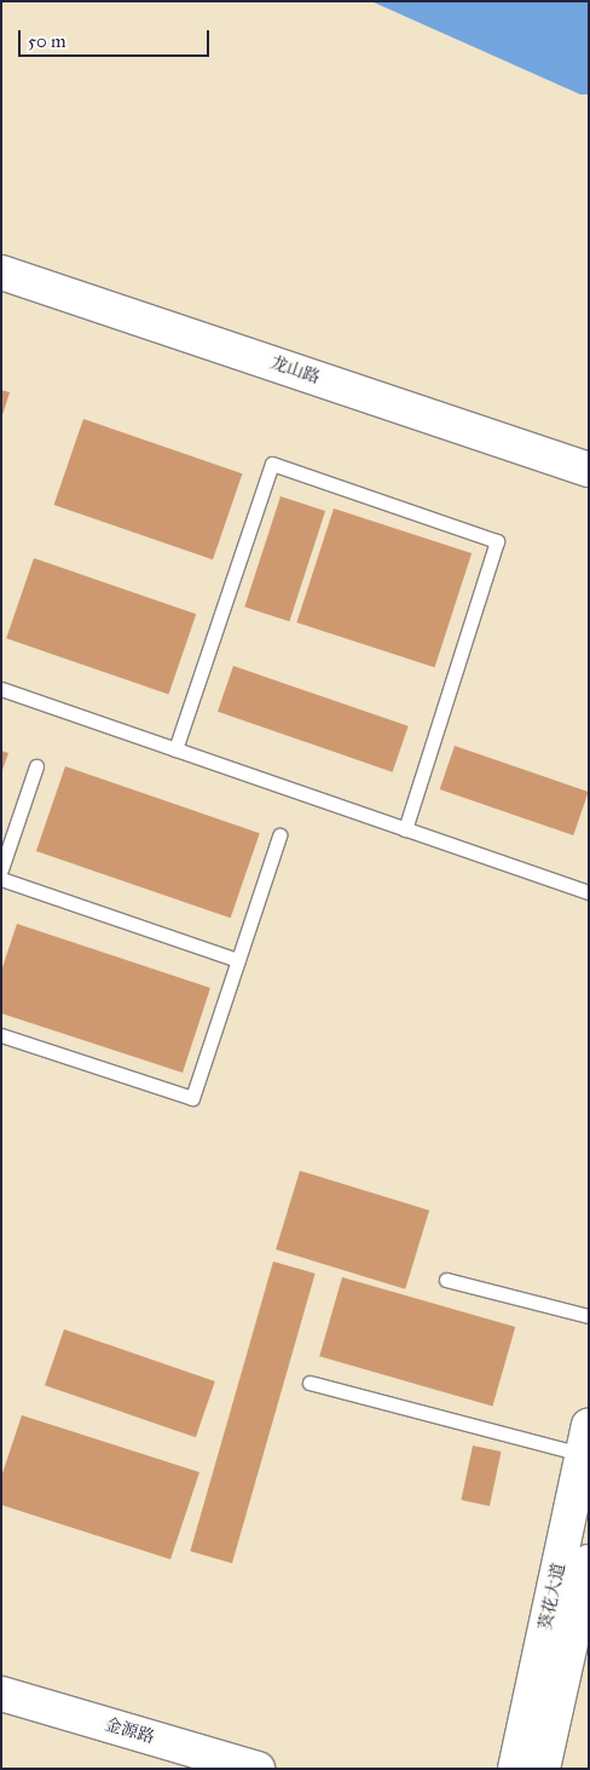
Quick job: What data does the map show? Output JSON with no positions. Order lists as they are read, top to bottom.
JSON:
{
  "streets": {
    "street": ["龙山路", "葵花大道", "金源路"]
  },
  "scale_bar": "50 m"
}
